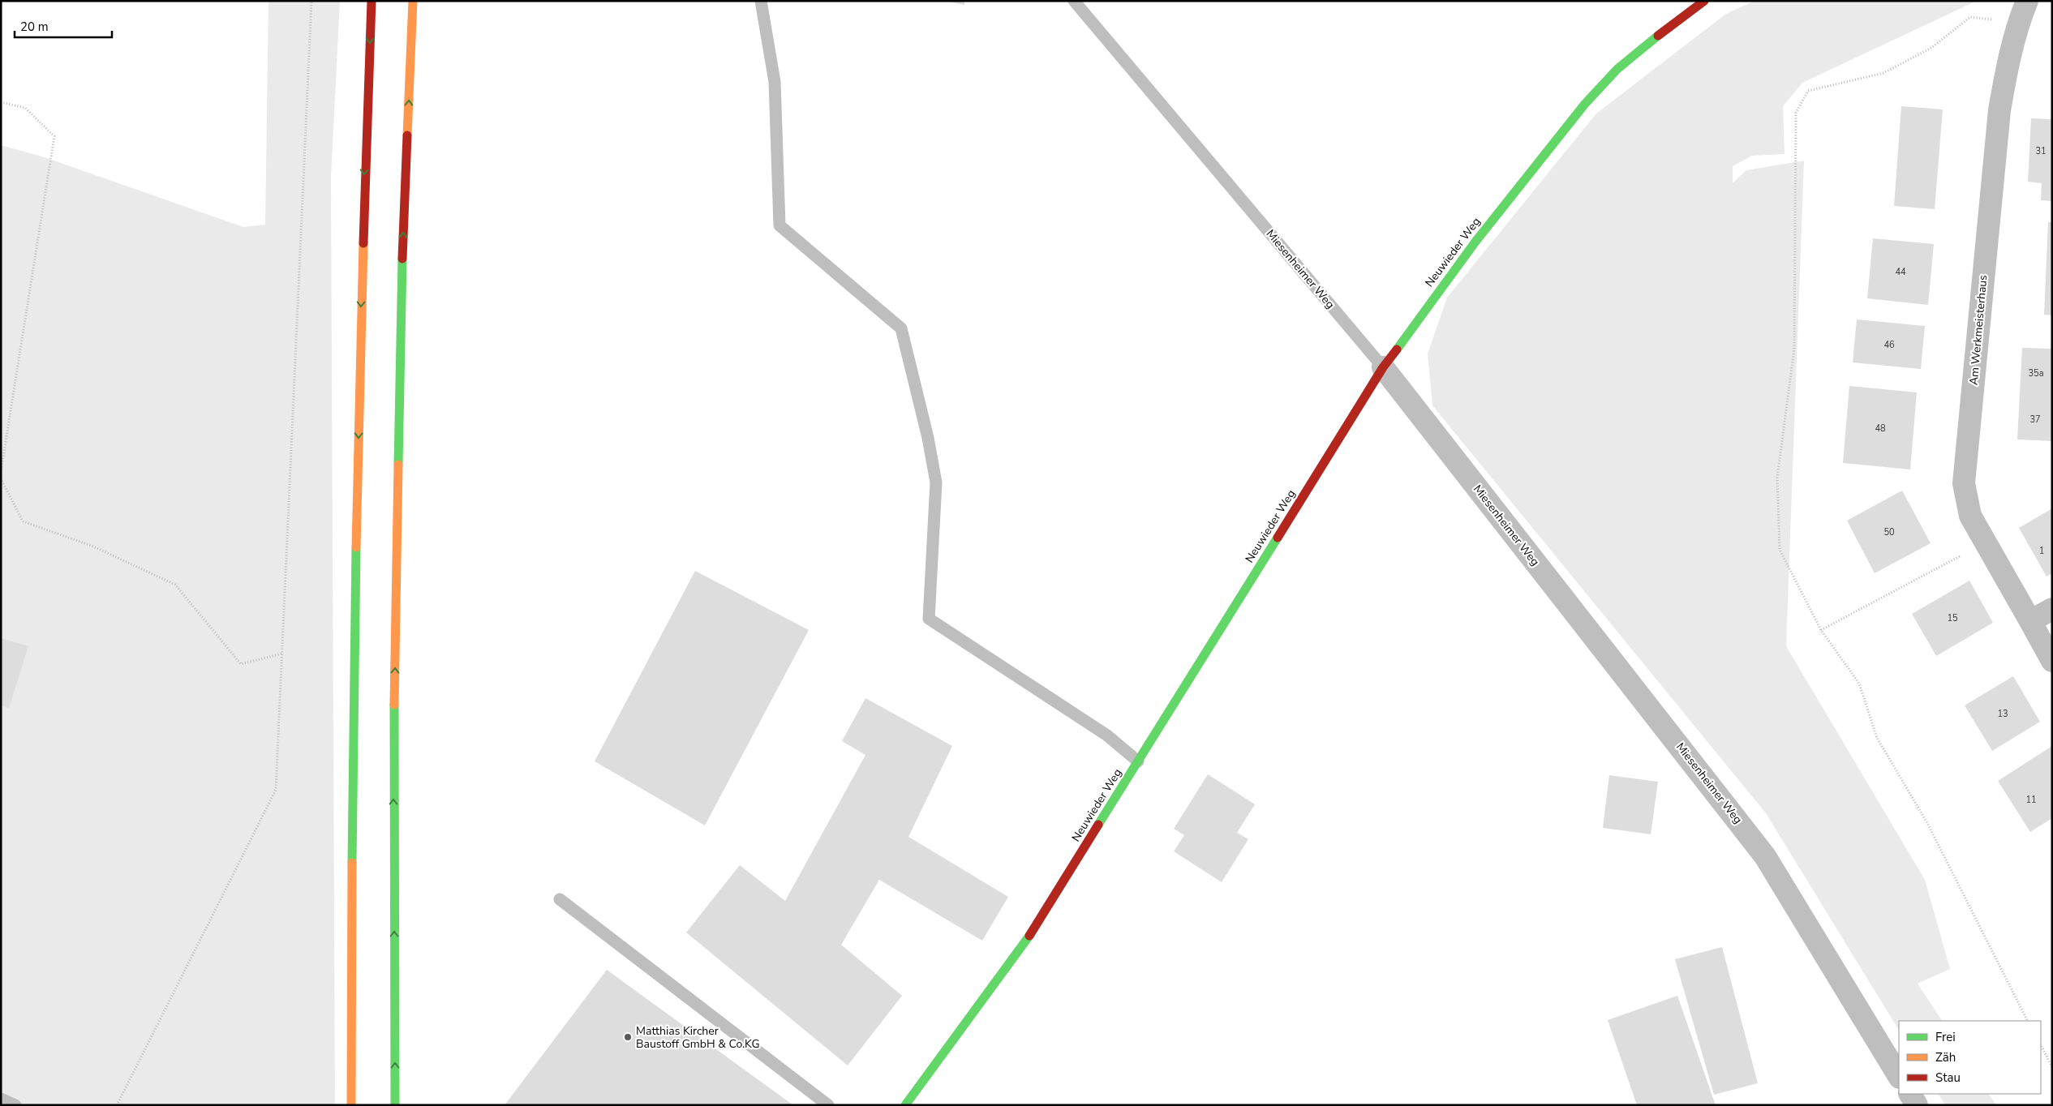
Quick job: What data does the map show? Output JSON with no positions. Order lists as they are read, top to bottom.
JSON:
{
  "streets": {
    "main road": ["Neuwieder Weg"],
    "street": ["Miesenheimer Weg", "Am Werkmeisterhaus"]
  },
  "crossings": [
    ["Neuwieder Weg", "Miesenheimer Weg"]
  ],
  "places": ["Matthias Kircher Baustoff GmbH & Co.KG"],
  "house_numbers": [
    "31",
    "44",
    "46",
    "35a",
    "37",
    "48",
    "50",
    "1",
    "15",
    "13",
    "11"
  ],
  "legend": ["Frei", "Zäh", "Stau"],
  "scale_bar": "20 m"
}
